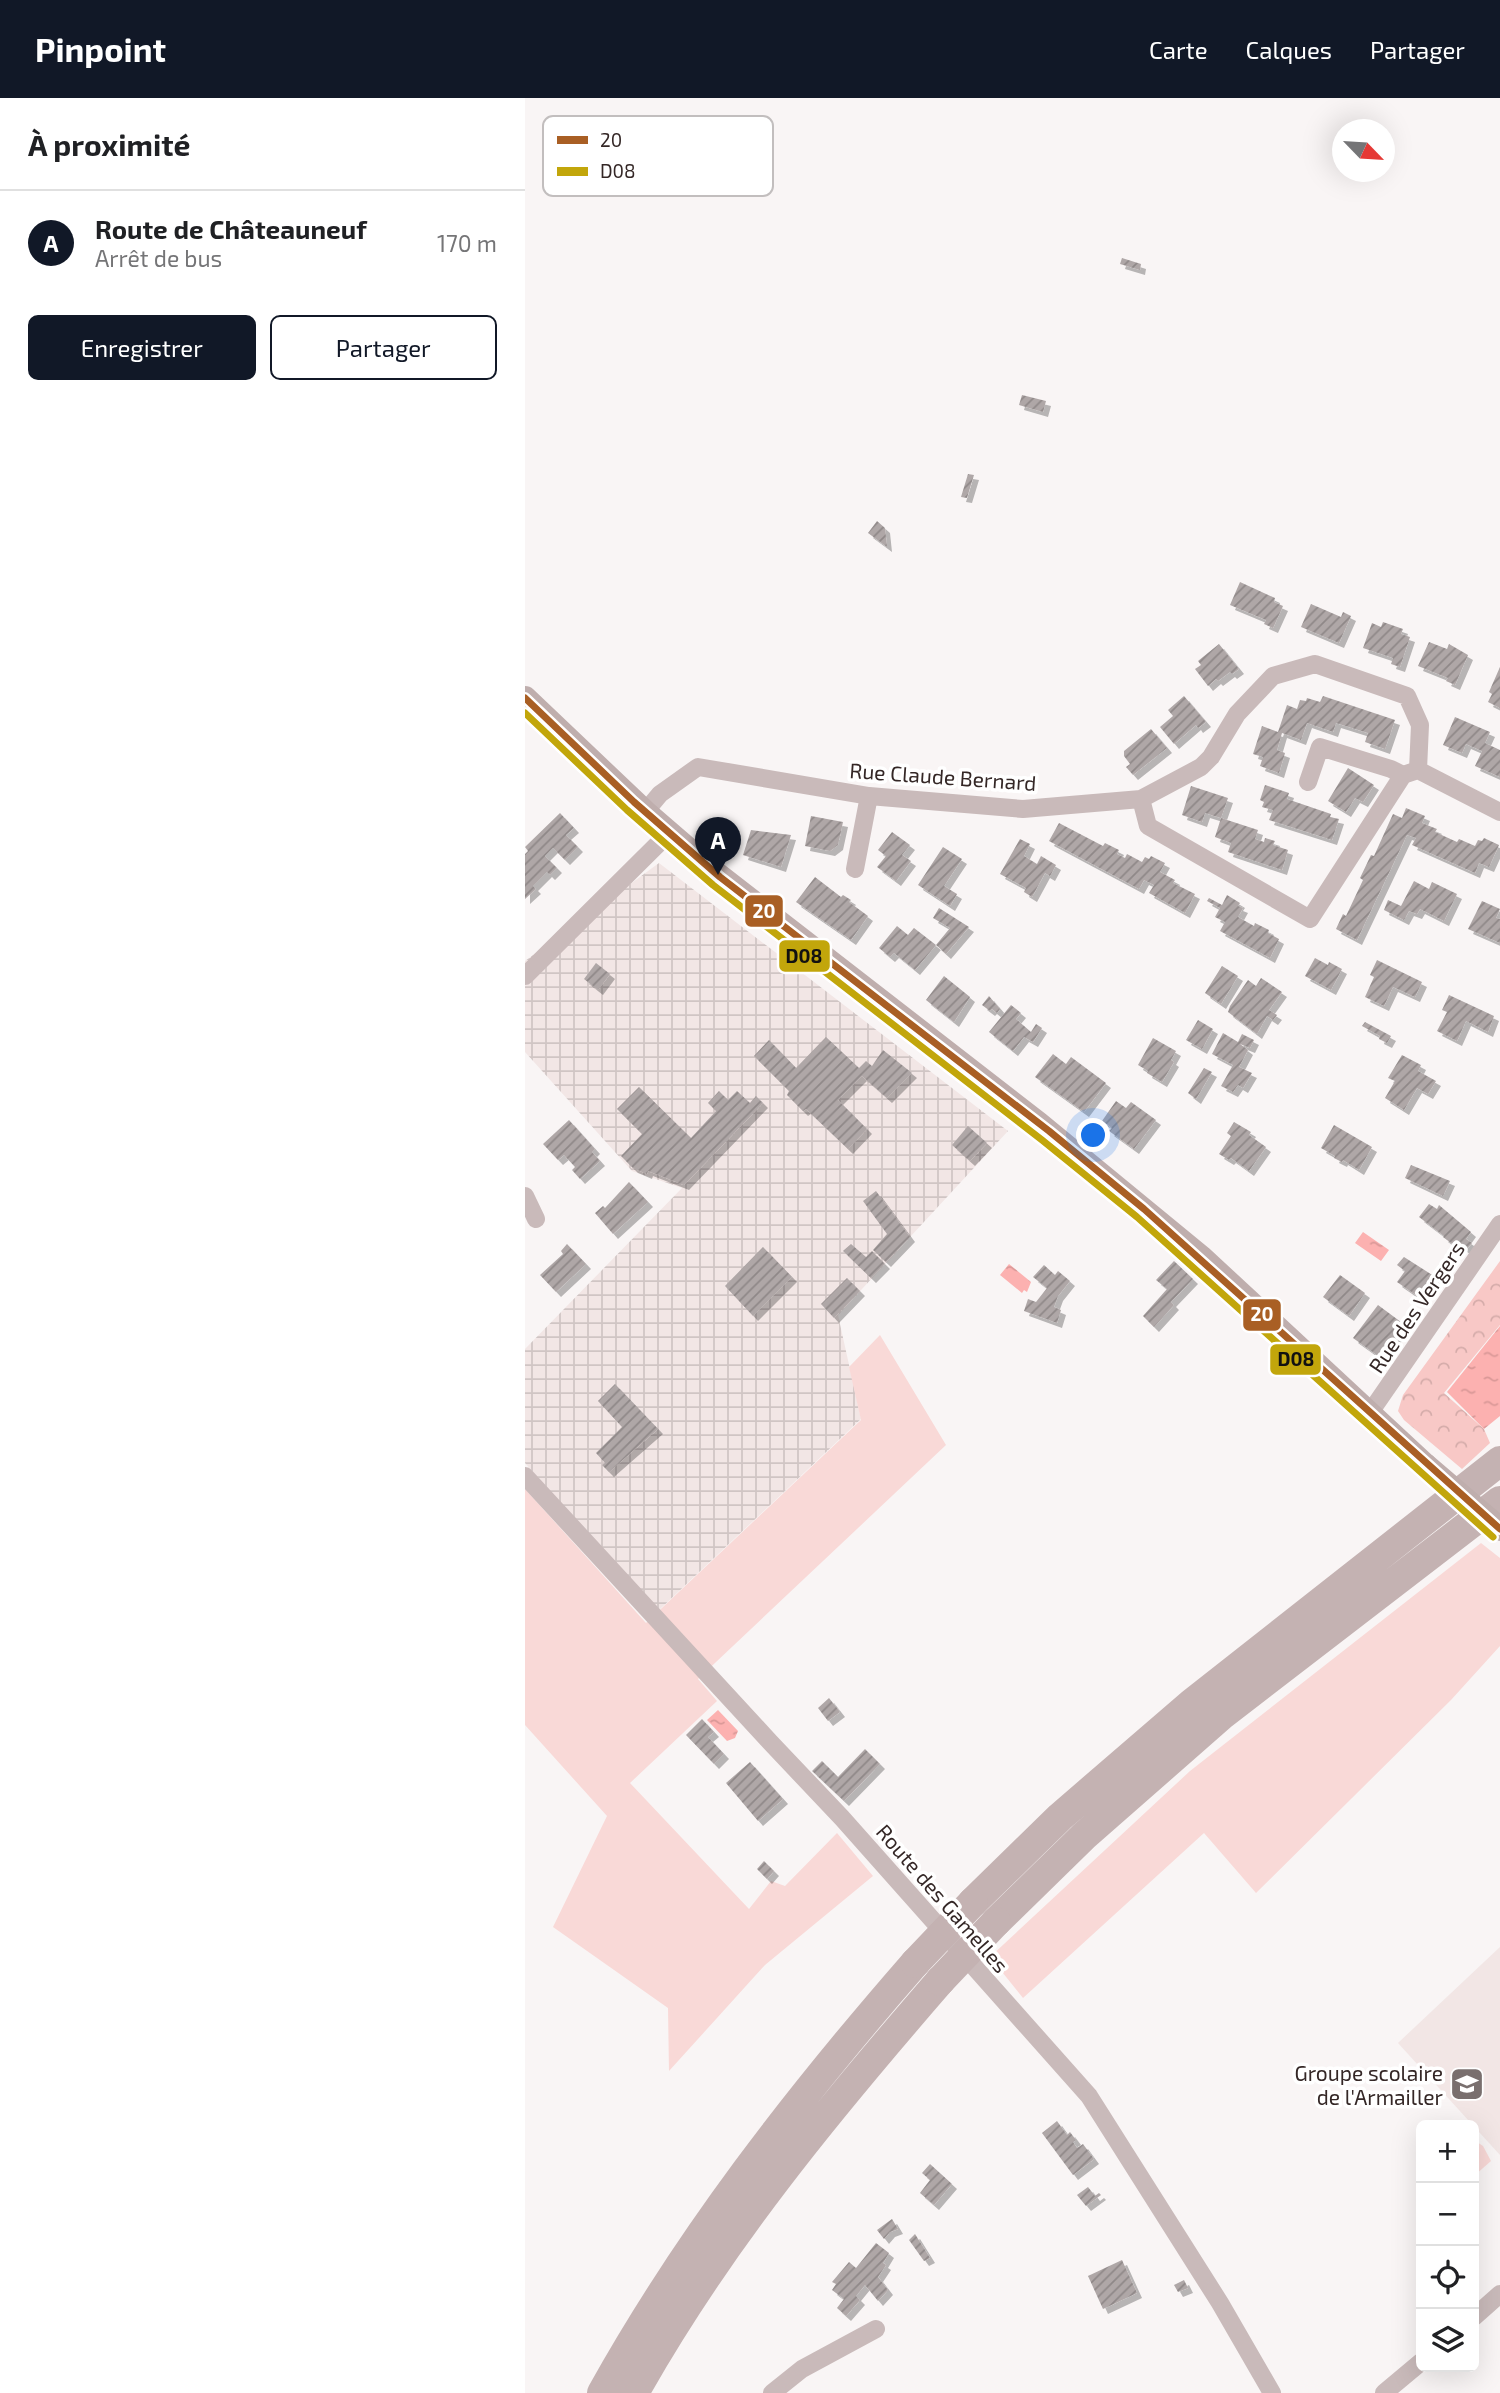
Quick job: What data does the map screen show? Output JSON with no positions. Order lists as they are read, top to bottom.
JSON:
{
  "streets": {
    "street": ["Rue Claude Bernard", "Rue des Vergers", "Route des Gamelles"]
  },
  "places": {
    "school or university": ["Groupe scolaire de l'Armailler"]
  },
  "lines": ["transit line 20", "transit line D08"],
  "legend": ["20", "D08"],
  "north": "bottom right",
  "page": {
    "header": "Pinpoint",
    "nav": ["Carte", "Calques", "Partager"],
    "heading": "À proximité",
    "list": [
      {
        "mark": "A",
        "name": "Route de Châteauneuf",
        "note": "Arrêt de bus",
        "value": "170 m"
      }
    ],
    "buttons": ["Enregistrer", "Partager"],
    "pins": "A",
    "map_buttons": ["+", "−"]
  }
}
